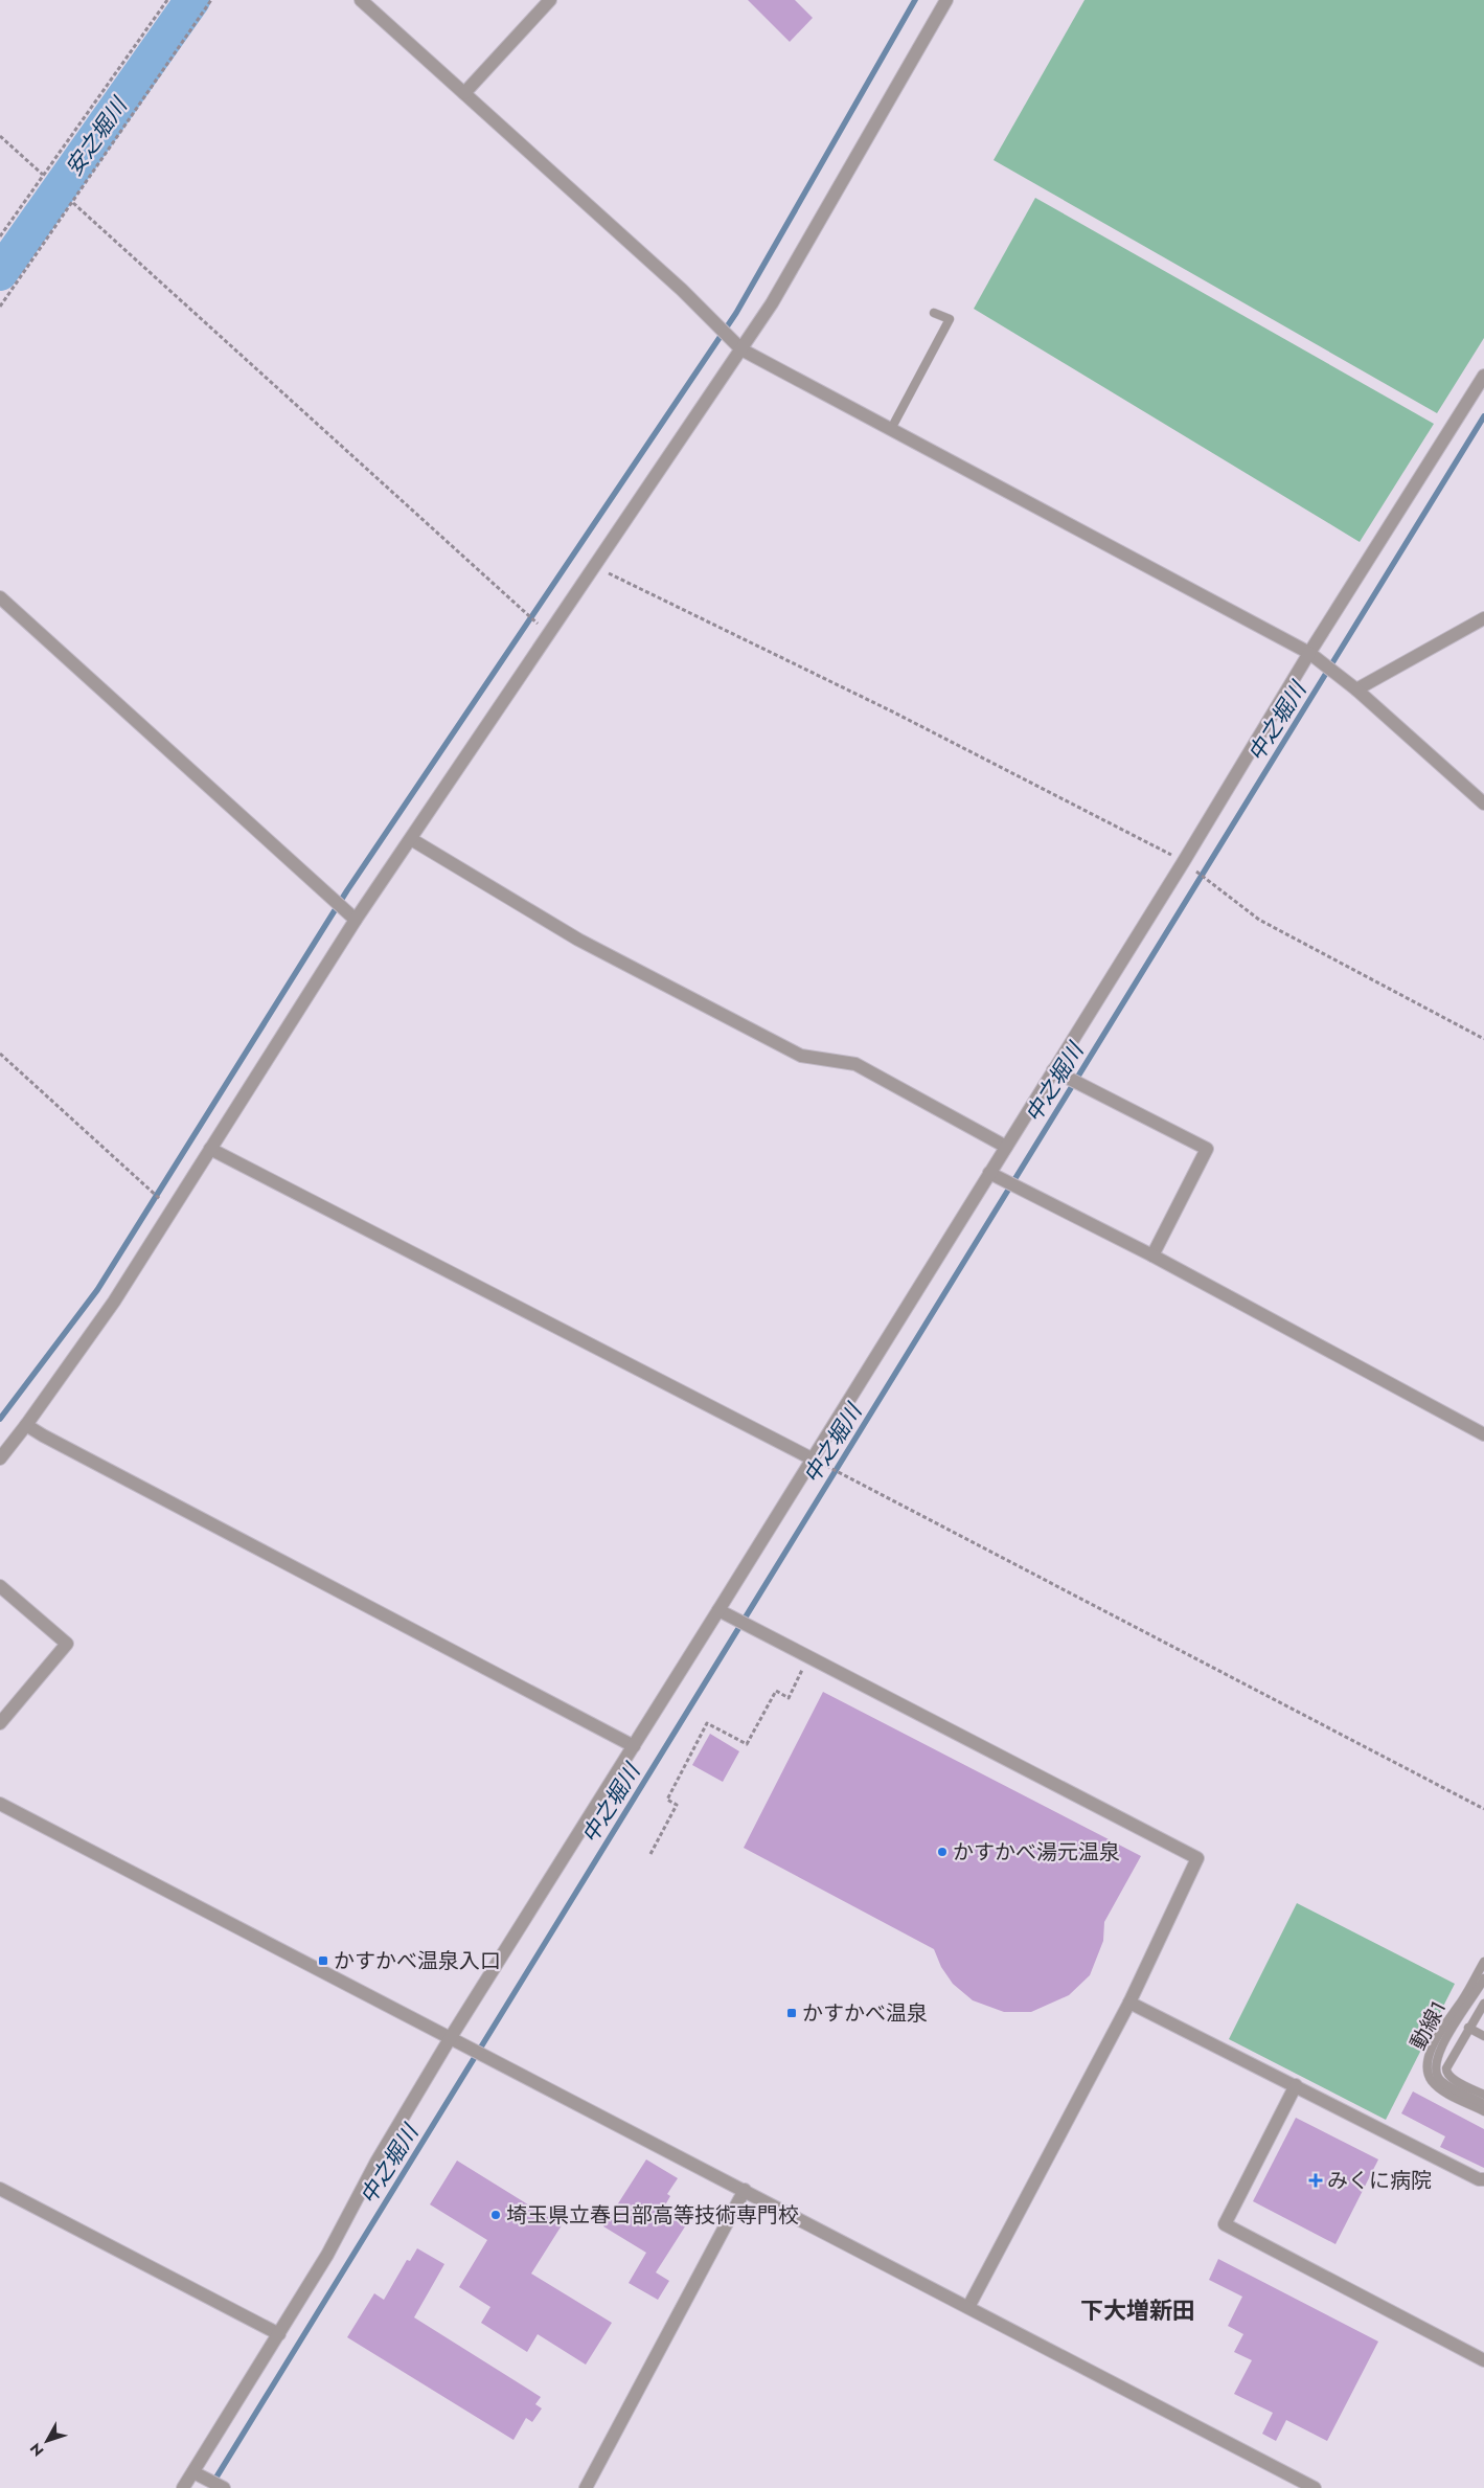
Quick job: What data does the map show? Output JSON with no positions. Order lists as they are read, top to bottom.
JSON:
{
  "streets": {
    "lane": ["動線1"]
  },
  "districts": ["下大増新田"],
  "water": ["安之堀川", "中之堀川"],
  "places": {
    "other": ["かすかべ湯元温泉", "埼玉県立春日部高等技術専門校"],
    "transit": ["かすかべ温泉入口", "かすかべ温泉"],
    "health": ["みくに病院"]
  },
  "north": "bottom left"
}
